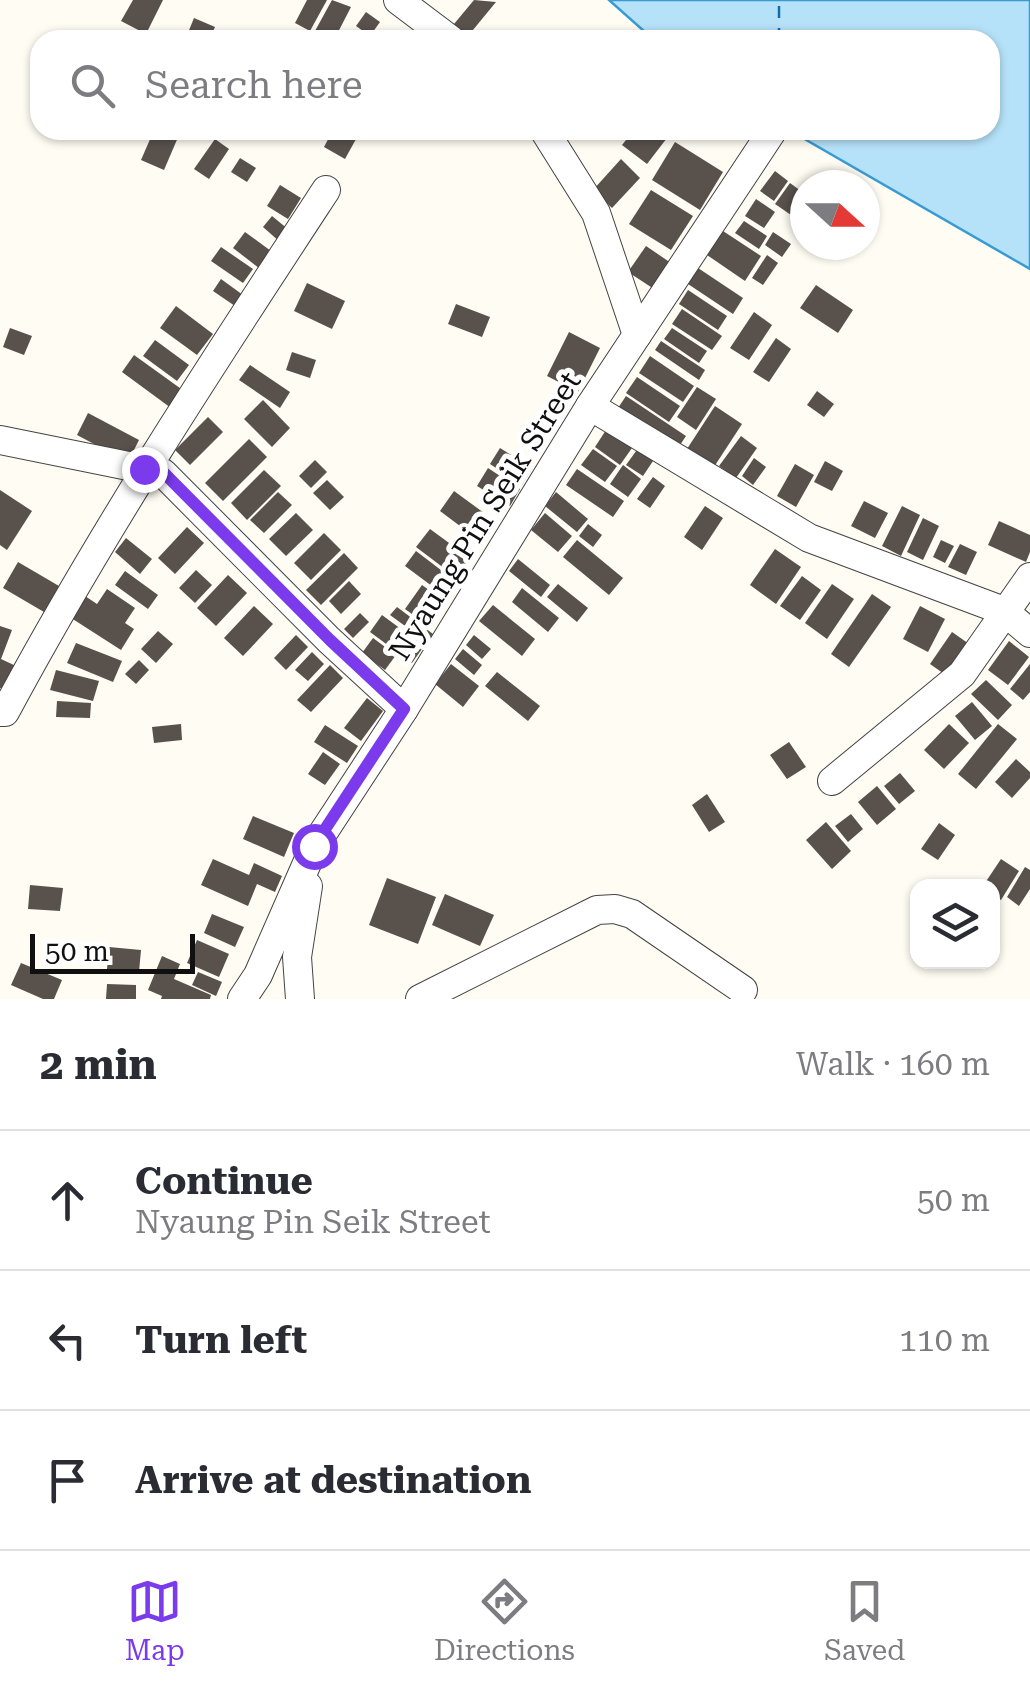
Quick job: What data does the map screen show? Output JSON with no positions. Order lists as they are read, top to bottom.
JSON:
{
  "streets": {
    "street": ["Nyaung Pin Seik Street"]
  },
  "scale_bar": "50 m",
  "north": "right",
  "page": {
    "search": "Search here",
    "scale": "50 m",
    "heading": ["2 min", "Walk · 160 m"],
    "list": [
      ["Continue", "Nyaung Pin Seik Street", "50 m"],
      ["Turn left", "110 m"],
      "Arrive at destination"
    ],
    "nav": ["Map", "Directions", "Saved"]
  }
}
